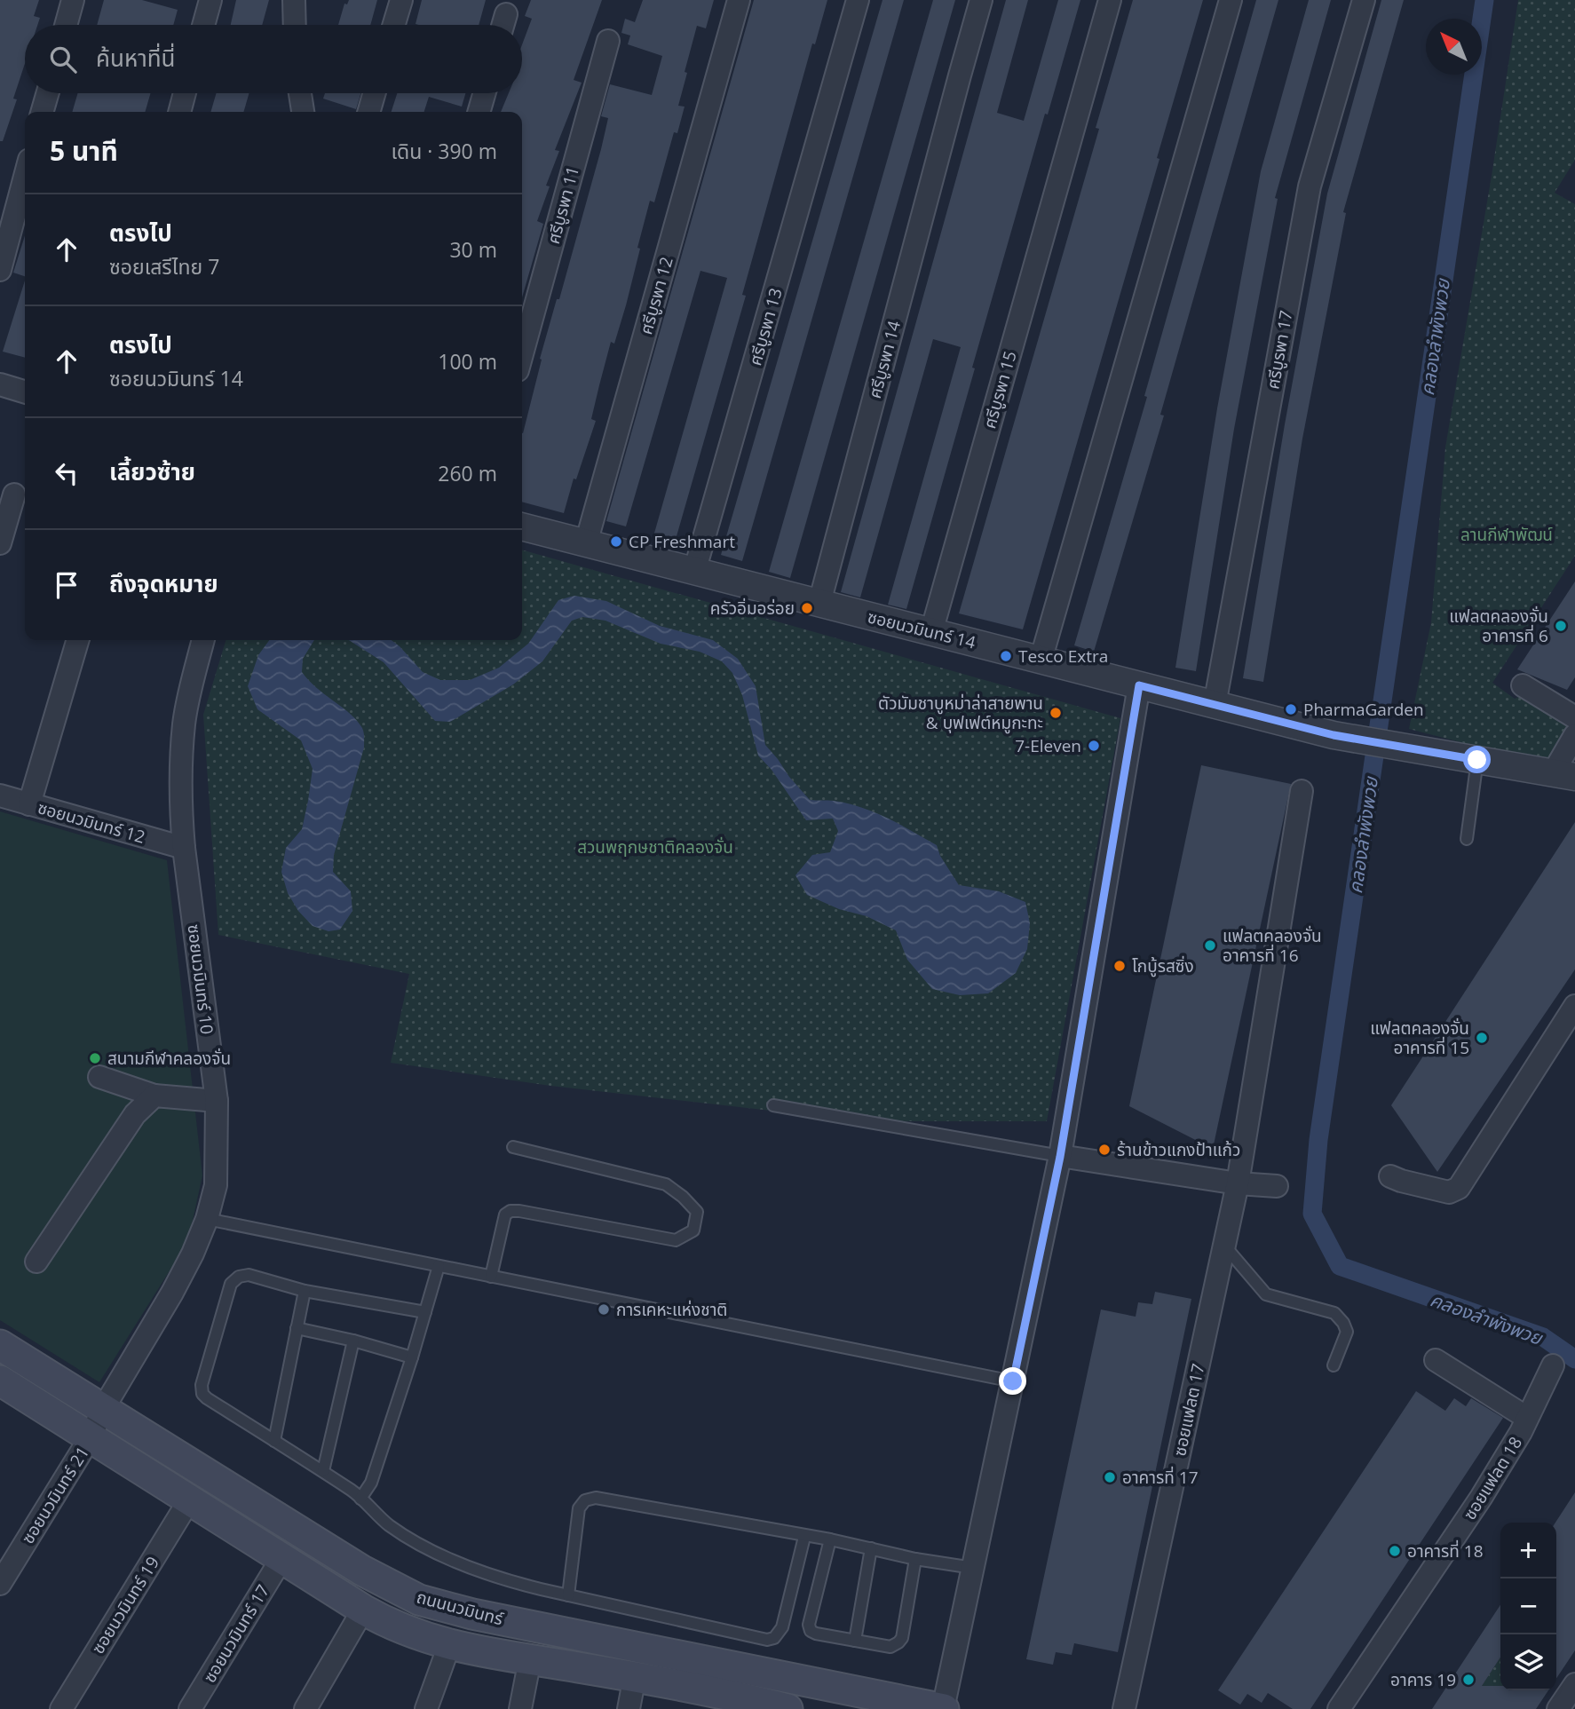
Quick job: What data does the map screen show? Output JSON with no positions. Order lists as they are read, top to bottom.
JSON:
{
  "streets": {
    "main road": ["ถนนนวมินทร์"],
    "street": [
      "ศรีบูรพา 11",
      "ศรีบูรพา 12",
      "ศรีบูรพา 13",
      "ศรีบูรพา 17",
      "ศรีบูรพา 14",
      "ศรีบูรพา 15",
      "ซอยนวมินทร์ 14",
      "ซอยนวมินทร์ 12",
      "ซอยนวมินทร์ 10",
      "ซอยแฟลต 17",
      "ซอยแฟลต 18",
      "ซอยนวมินทร์ 21",
      "ซอยนวมินทร์ 19",
      "ซอยนวมินทร์ 17"
    ]
  },
  "crossings": [
    ["ศรีบูรพา 12", "ซอยนวมินทร์ 14"],
    ["ศรีบูรพา 13", "ซอยนวมินทร์ 14"],
    ["ศรีบูรพา 17", "ซอยนวมินทร์ 14"],
    ["ศรีบูรพา 14", "ซอยนวมินทร์ 14"],
    ["ศรีบูรพา 15", "ซอยนวมินทร์ 14"],
    ["ซอยนวมินทร์ 12", "ซอยนวมินทร์ 10"],
    ["ซอยนวมินทร์ 10", "ซอยนวมินทร์ 21"],
    ["ซอยนวมินทร์ 10", "ถนนนวมินทร์"],
    ["ซอยนวมินทร์ 21", "ถนนนวมินทร์"],
    ["ซอยนวมินทร์ 19", "ถนนนวมินทร์"],
    ["ถนนนวมินทร์", "ซอยนวมินทร์ 17"]
  ],
  "water": ["คลองลำพังพวย"],
  "parks": ["ลานกีฬาพัฒน์", "สวนพฤกษชาติคลองจั่น"],
  "places": [
    "CP Freshmart",
    "ครัวอิ่มอร่อย",
    "แฟลตคลองจั่น อาคารที่ 6",
    "Tesco Extra",
    "PharmaGarden",
    "ตัวมัมชาบูหม่าล่าสายพาน & บุฟเฟต์หมูกะทะ",
    "7-Eleven",
    "แฟลตคลองจั่น อาคารที่ 16",
    "โกบู้รสซิ่ง",
    "แฟลตคลองจั่น อาคารที่ 15",
    "สนามกีฬาคลองจั่น",
    "ร้านข้าวแกงป้าแก้ว",
    "การเคหะแห่งชาติ",
    "อาคารที่ 17",
    "อาคารที่ 18",
    "อาคาร 19"
  ],
  "north": "top left",
  "page": {
    "search": "ค้นหาที่นี่",
    "heading": ["5 นาที", "เดิน · 390 m"],
    "list": [
      ["ตรงไป", "ซอยเสรีไทย 7", "30 m"],
      ["ตรงไป", "ซอยนวมินทร์ 14", "100 m"],
      ["เลี้ยวซ้าย", "260 m"],
      "ถึงจุดหมาย"
    ],
    "map_buttons": ["+", "−"]
  }
}
